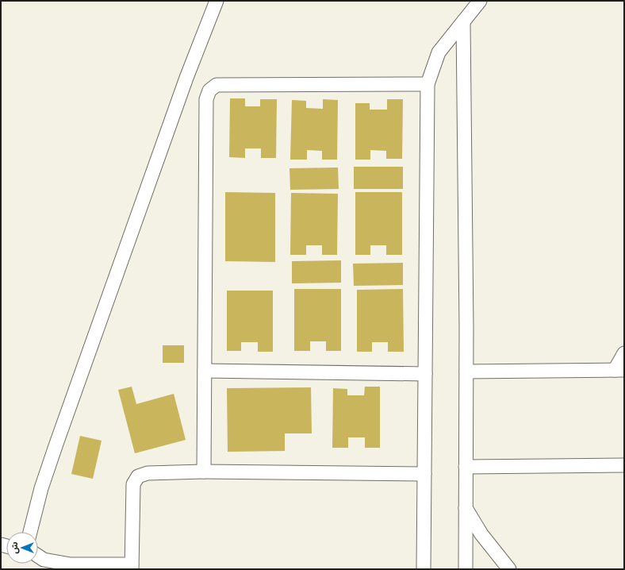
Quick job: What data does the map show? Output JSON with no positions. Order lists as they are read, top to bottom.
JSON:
{
  "north": "left"
}
